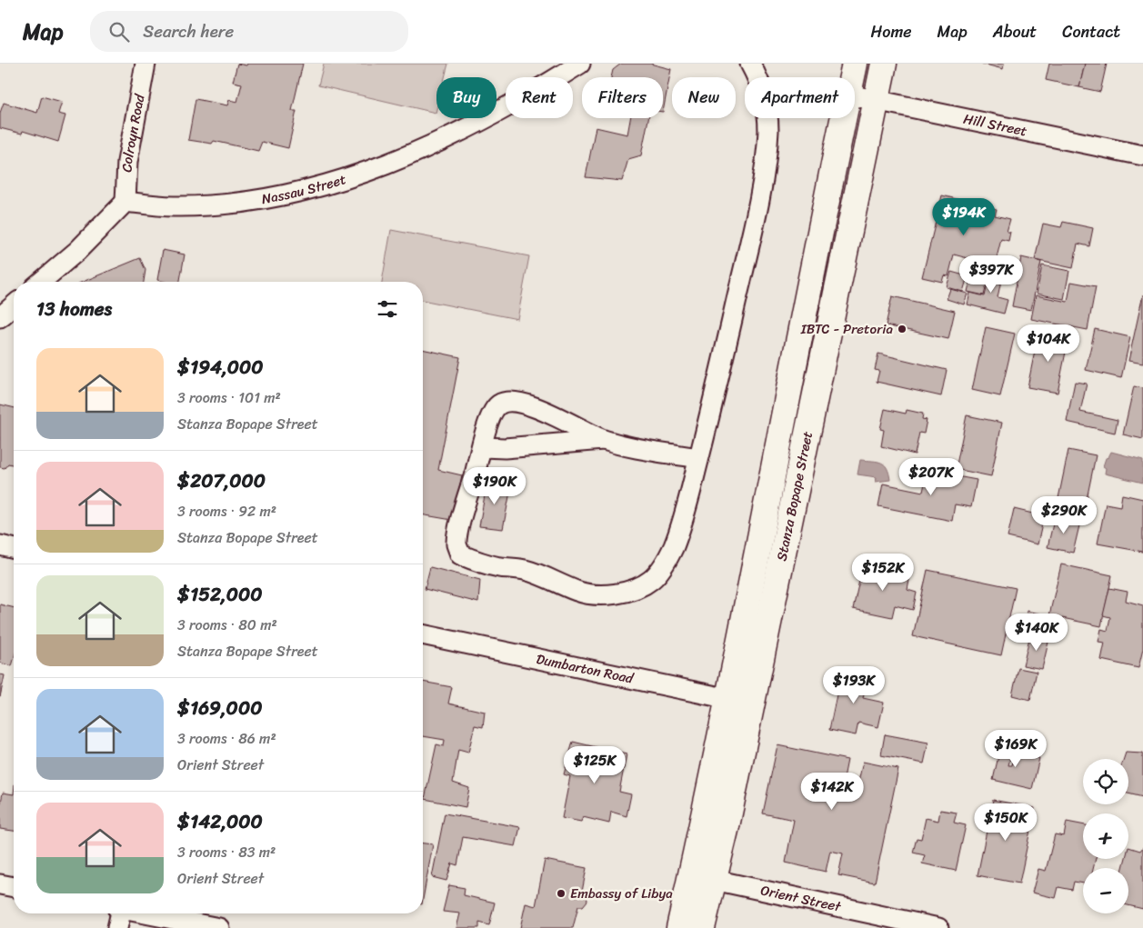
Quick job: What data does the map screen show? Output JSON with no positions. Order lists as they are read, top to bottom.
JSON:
{
  "streets": {
    "main road": ["Stanza Bopape Street"],
    "street": [
      "Hill Street",
      "Colroyn Road",
      "Nassau Street",
      "Dumbarton Road",
      "Orient Street"
    ]
  },
  "crossings": [
    ["Hill Street", "Stanza Bopape Street"],
    ["Colroyn Road", "Nassau Street"],
    ["Stanza Bopape Street", "Dumbarton Road"],
    ["Stanza Bopape Street", "Orient Street"]
  ],
  "places": ["IBTC - Pretoria", "Embassy of Libya"],
  "page": {
    "header": "Map",
    "search": "Search here",
    "nav": [
      "Home",
      "Map",
      "About",
      "Contact"
    ],
    "chip": [
      "Buy",
      "Rent",
      "Filters",
      "New",
      "Apartment"
    ],
    "price": [
      "$194K",
      "$397K",
      "$104K",
      "$207K",
      "$190K",
      "$290K",
      "$152K",
      "$140K",
      "$193K",
      "$169K",
      "$125K",
      "$142K",
      "$150K"
    ],
    "heading": "13 homes",
    "list": [
      {
        "name": "$194,000",
        "note": "3 rooms · 101 m² · Stanza Bopape Street"
      },
      {
        "name": "$207,000",
        "note": "3 rooms · 92 m² · Stanza Bopape Street"
      },
      {
        "name": "$152,000",
        "note": "3 rooms · 80 m² · Stanza Bopape Street"
      },
      {
        "name": "$169,000",
        "note": "3 rooms · 86 m² · Orient Street"
      },
      {
        "name": "$142,000",
        "note": "3 rooms · 83 m² · Orient Street"
      }
    ],
    "map_buttons": ["+", "−"]
  }
}
